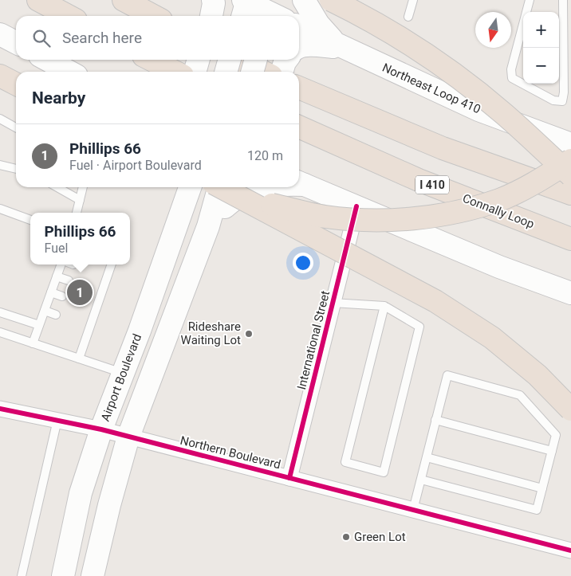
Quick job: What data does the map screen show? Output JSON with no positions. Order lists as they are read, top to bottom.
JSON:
{
  "streets": {
    "highway": ["I 410", "Connally Loop"],
    "main road": ["Northeast Loop 410", "Airport Boulevard"],
    "street": ["International Street", "Northern Boulevard"]
  },
  "crossings": [
    ["International Street", "Northern Boulevard"],
    ["Airport Boulevard", "Northern Boulevard"]
  ],
  "places": ["Rideshare Waiting Lot", "Green Lot"],
  "north": "bottom",
  "page": {
    "map_buttons": ["+", "−"],
    "search": "Search here",
    "heading": "Nearby",
    "list": [
      {
        "mark": "1",
        "name": "Phillips 66",
        "note": "Fuel · Airport Boulevard",
        "value": "120 m"
      }
    ],
    "popup": ["Phillips 66", "Fuel"],
    "pins": "1"
  }
}
